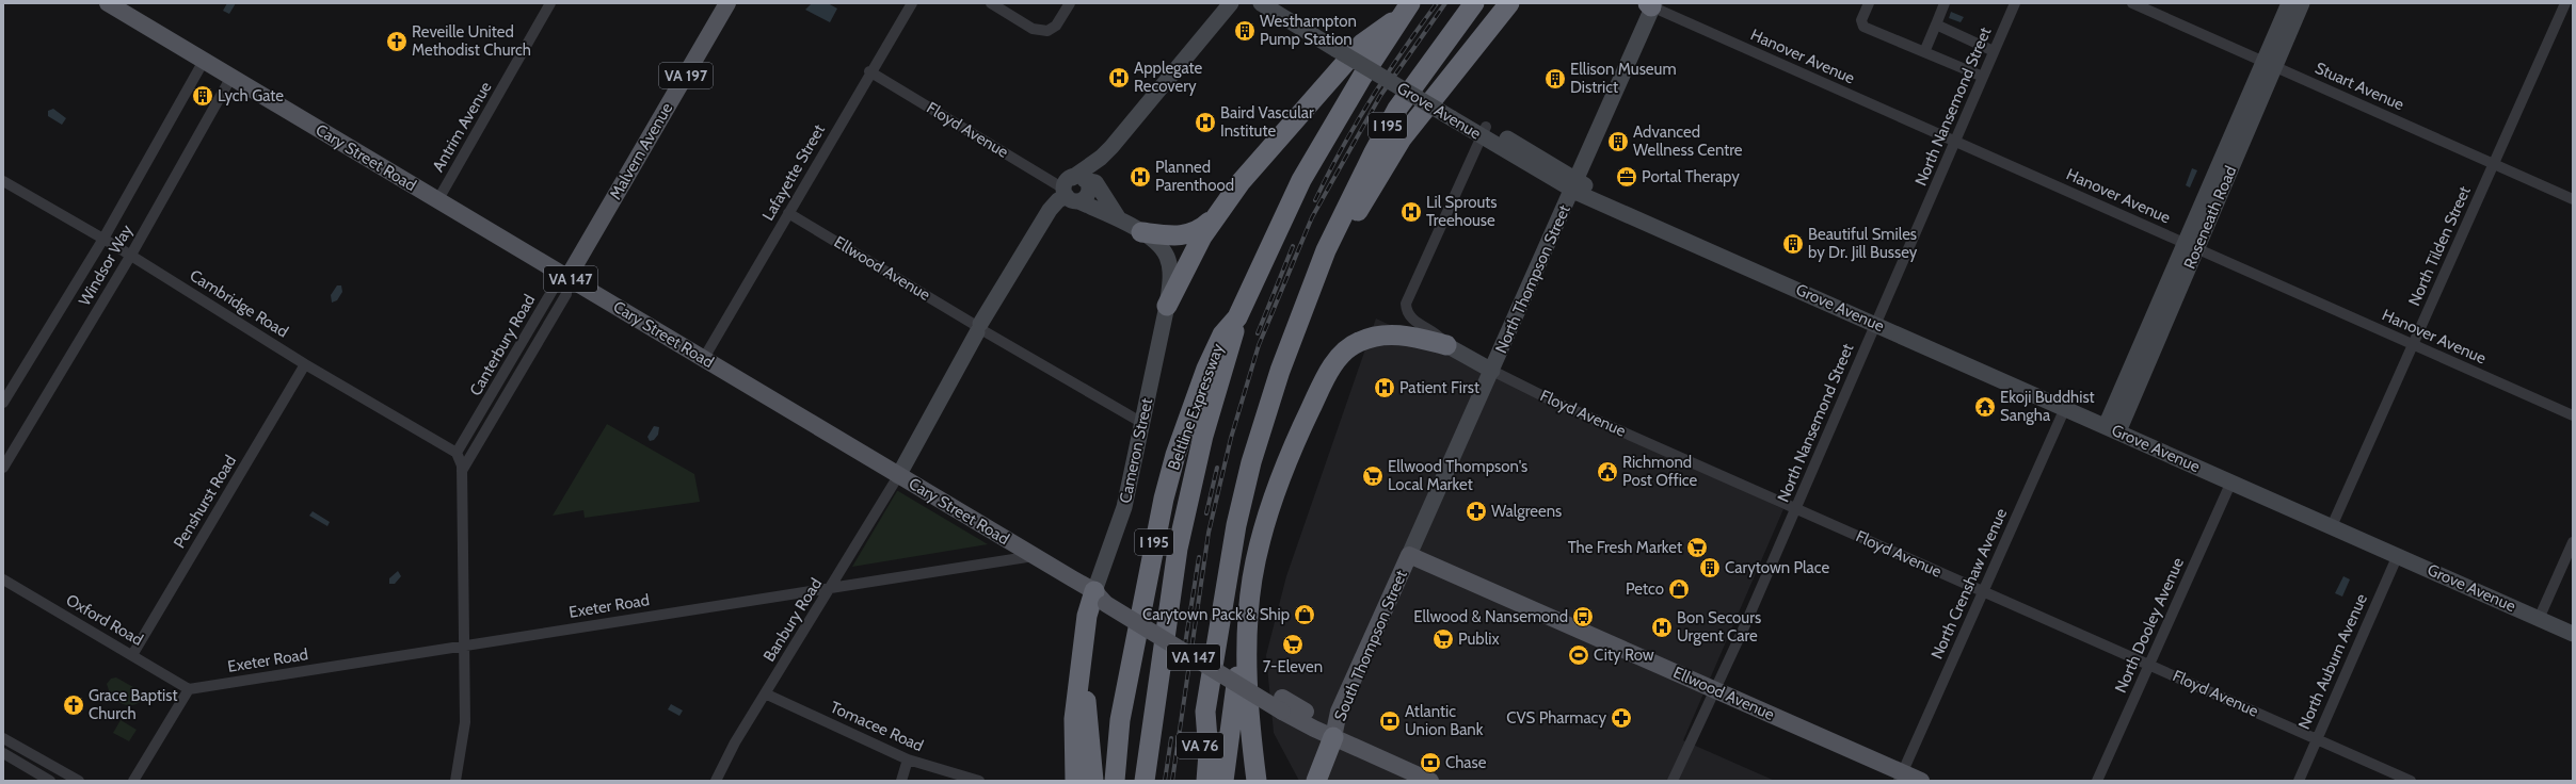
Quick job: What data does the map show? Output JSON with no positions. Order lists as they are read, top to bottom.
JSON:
{
  "streets": {
    "highway": ["I 195", "Beltline Expressway", "VA 76"],
    "main road": [
      "VA 197",
      "Grove Avenue",
      "Floyd Avenue",
      "Malvern Avenue",
      "Cary Street Road",
      "Roseneath Road",
      "Ellwood Avenue",
      "VA 147",
      "North Thompson Street",
      "Cameron Street",
      "South Thompson Street"
    ],
    "street": [
      "Hanover Avenue",
      "Stuart Avenue",
      "North Nansemond Street",
      "Antrim Avenue",
      "Lafayette Street",
      "North Tilden Street",
      "Windsor Way",
      "Cambridge Road",
      "Canterbury Road",
      "Penshurst Road",
      "North Crenshaw Avenue",
      "Exeter Road",
      "Oxford Road",
      "Banbury Road",
      "North Dooley Avenue",
      "North Auburn Avenue",
      "Tomacee Road"
    ]
  },
  "crossings": [
    ["Hanover Avenue", "North Nansemond Street"],
    ["Hanover Avenue", "Roseneath Road"],
    ["Hanover Avenue", "North Tilden Street"],
    ["Hanover Avenue", "North Thompson Street"],
    ["Stuart Avenue", "Roseneath Road"],
    ["Stuart Avenue", "North Tilden Street"],
    ["North Nansemond Street", "Grove Avenue"],
    ["North Nansemond Street", "Floyd Avenue"],
    ["North Nansemond Street", "Ellwood Avenue"],
    ["Grove Avenue", "Floyd Avenue"],
    ["Grove Avenue", "Roseneath Road"],
    ["Grove Avenue", "North Tilden Street"],
    ["Grove Avenue", "North Thompson Street"],
    ["Grove Avenue", "North Crenshaw Avenue"],
    ["Grove Avenue", "North Dooley Avenue"],
    ["Grove Avenue", "North Auburn Avenue"],
    ["I 195", "VA 76"],
    ["Antrim Avenue", "Cary Street Road"],
    ["Floyd Avenue", "Lafayette Street"],
    ["Floyd Avenue", "North Thompson Street"],
    ["Floyd Avenue", "Cameron Street"],
    ["Floyd Avenue", "North Crenshaw Avenue"],
    ["Floyd Avenue", "North Dooley Avenue"],
    ["Floyd Avenue", "North Auburn Avenue"],
    ["Malvern Avenue", "Cary Street Road"],
    ["Malvern Avenue", "Canterbury Road"],
    ["Cary Street Road", "Lafayette Street"],
    ["Cary Street Road", "Windsor Way"],
    ["Cary Street Road", "VA 147"],
    ["Cary Street Road", "Canterbury Road"],
    ["Cary Street Road", "Cameron Street"],
    ["Cary Street Road", "Exeter Road"],
    ["Cary Street Road", "Banbury Road"],
    ["Lafayette Street", "Ellwood Avenue"],
    ["Windsor Way", "Cambridge Road"],
    ["Ellwood Avenue", "North Thompson Street"],
    ["Ellwood Avenue", "Cameron Street"],
    ["Ellwood Avenue", "North Crenshaw Avenue"],
    ["Ellwood Avenue", "South Thompson Street"],
    ["VA 147", "Cameron Street"],
    ["VA 147", "South Thompson Street"],
    ["North Thompson Street", "South Thompson Street"],
    ["Cambridge Road", "Canterbury Road"],
    ["Cambridge Road", "Penshurst Road"],
    ["Penshurst Road", "Oxford Road"],
    ["Exeter Road", "Oxford Road"],
    ["Exeter Road", "Banbury Road"],
    ["Banbury Road", "Tomacee Road"]
  ],
  "places": {
    "building": [
      "Westhampton Pump Station",
      "Ellison Museum District",
      "Lych Gate",
      "Advanced Wellness Centre",
      "Beautiful Smiles by Dr. Jill Bussey",
      "Carytown Place"
    ],
    "church": ["Reveille United Methodist Church", "Grace Baptist Church"],
    "hospital": [
      "Applegate Recovery",
      "Baird Vascular Institute",
      "Planned Parenthood",
      "Lil Sprouts Treehouse",
      "Patient First",
      "Bon Secours Urgent Care"
    ],
    "office": ["Portal Therapy"],
    "temple": ["Ekoji Buddhist Sangha"],
    "public building": ["Richmond Post Office"],
    "supermarket": [
      "Ellwood Thompson's Local Market",
      "The Fresh Market",
      "Publix",
      "7-Eleven"
    ],
    "pharmacy": ["Walgreens", "CVS Pharmacy"],
    "shop": ["Petco", "Carytown Pack & Ship"],
    "bus stop": ["Ellwood & Nansemond"],
    "sports": ["City Row"],
    "bank": ["Atlantic Union Bank", "Chase"]
  }
}
